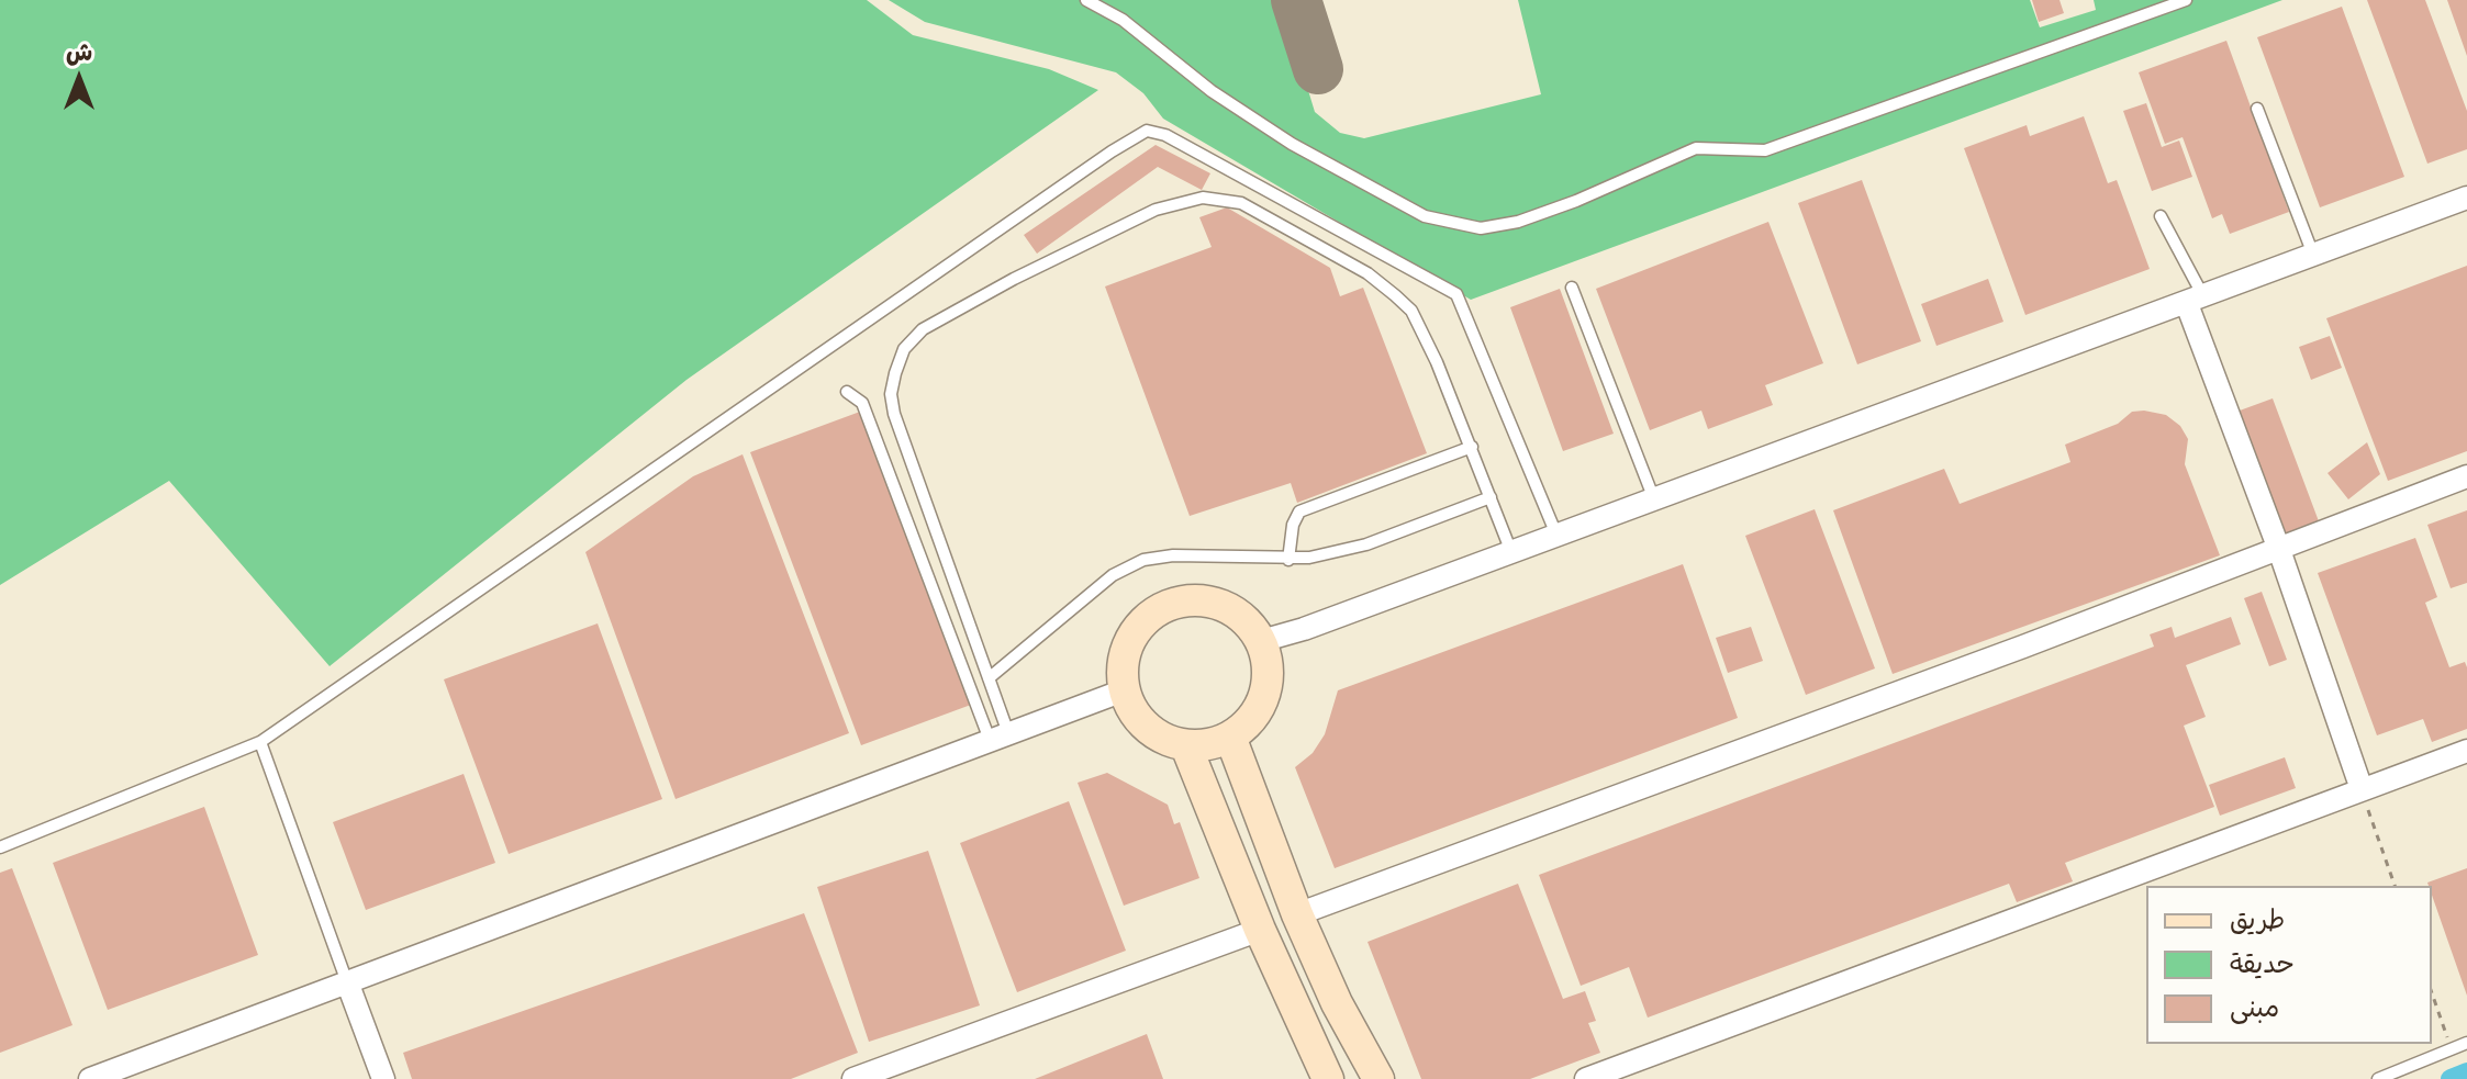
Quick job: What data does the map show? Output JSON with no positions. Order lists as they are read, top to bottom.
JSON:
{
  "legend": ["طريق", "حديقة", "مبنى"],
  "north": "top"
}
